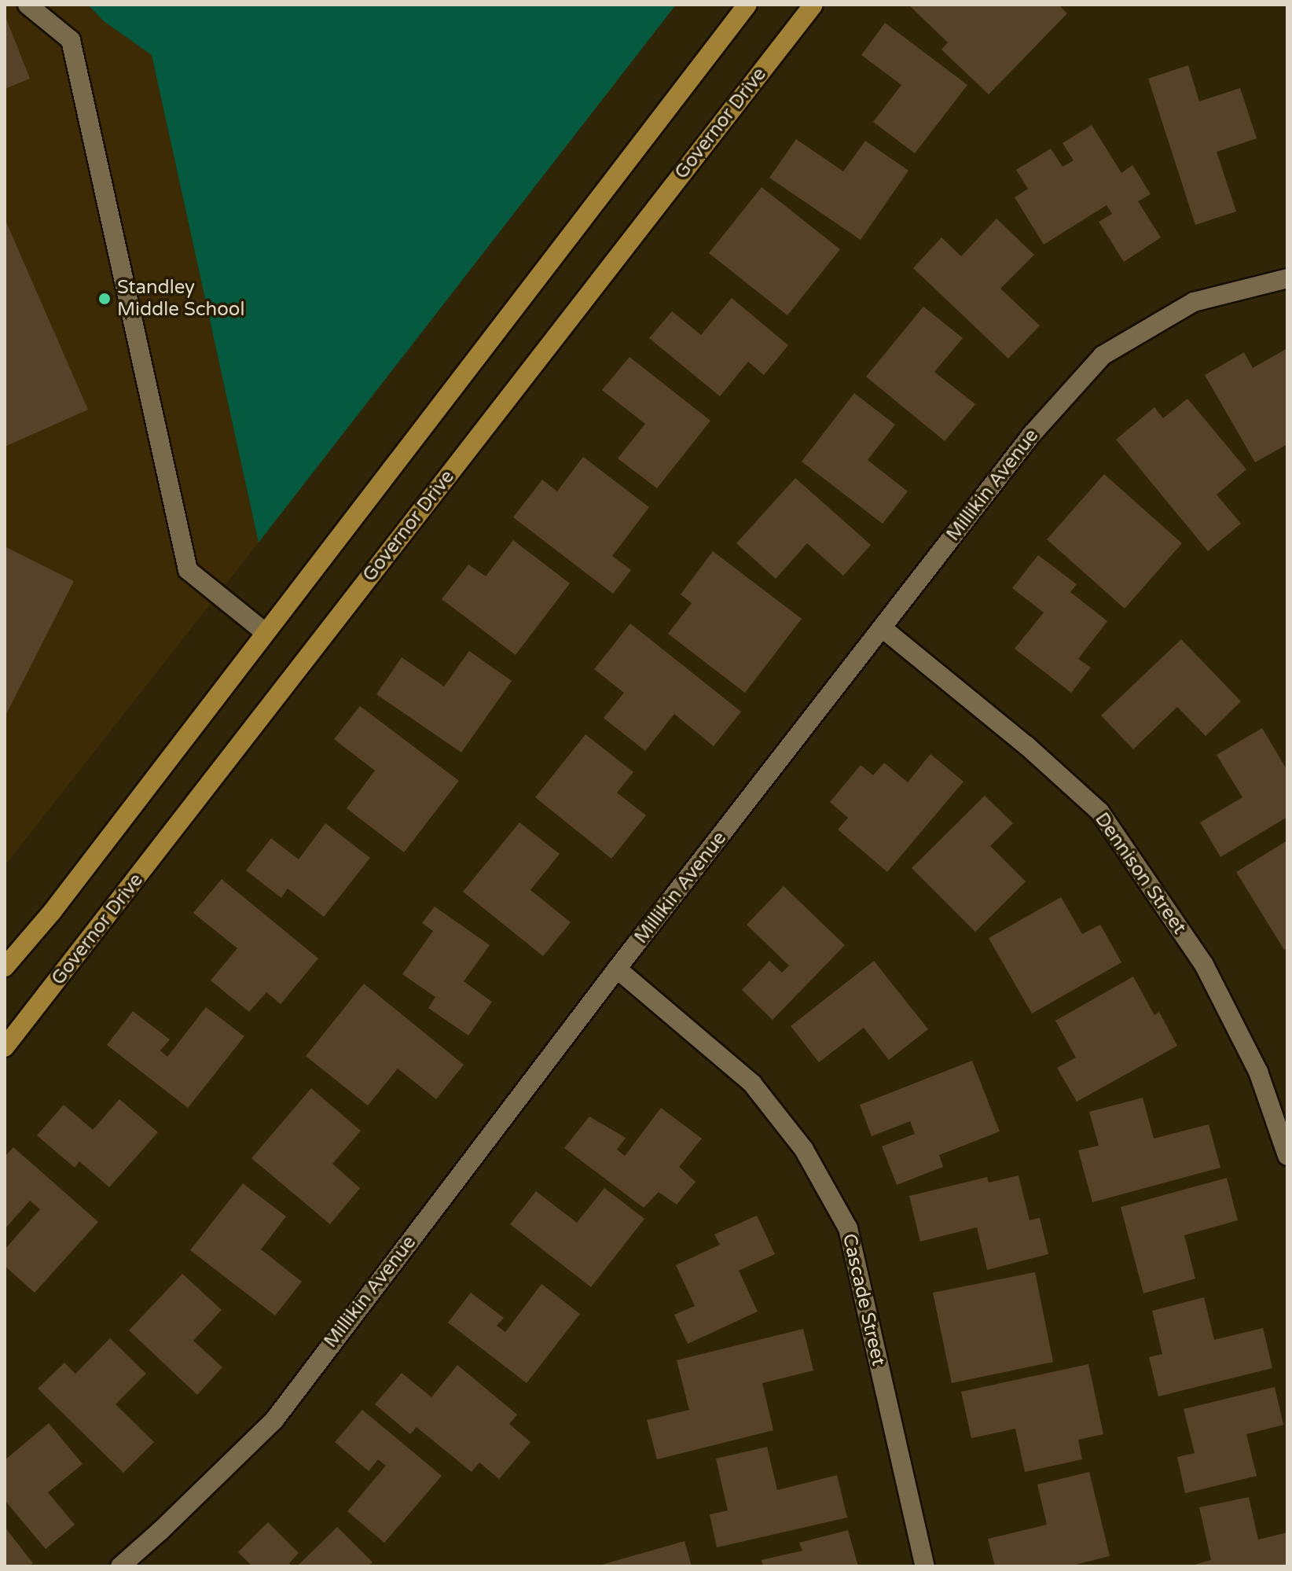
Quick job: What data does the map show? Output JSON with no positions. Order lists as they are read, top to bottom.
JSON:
{
  "streets": {
    "main road": ["Governor Drive"],
    "street": ["Millikin Avenue", "Dennison Street", "Cascade Street"]
  },
  "crossings": [
    ["Millikin Avenue", "Dennison Street"],
    ["Millikin Avenue", "Cascade Street"]
  ],
  "places": ["Standley Middle School"]
}
